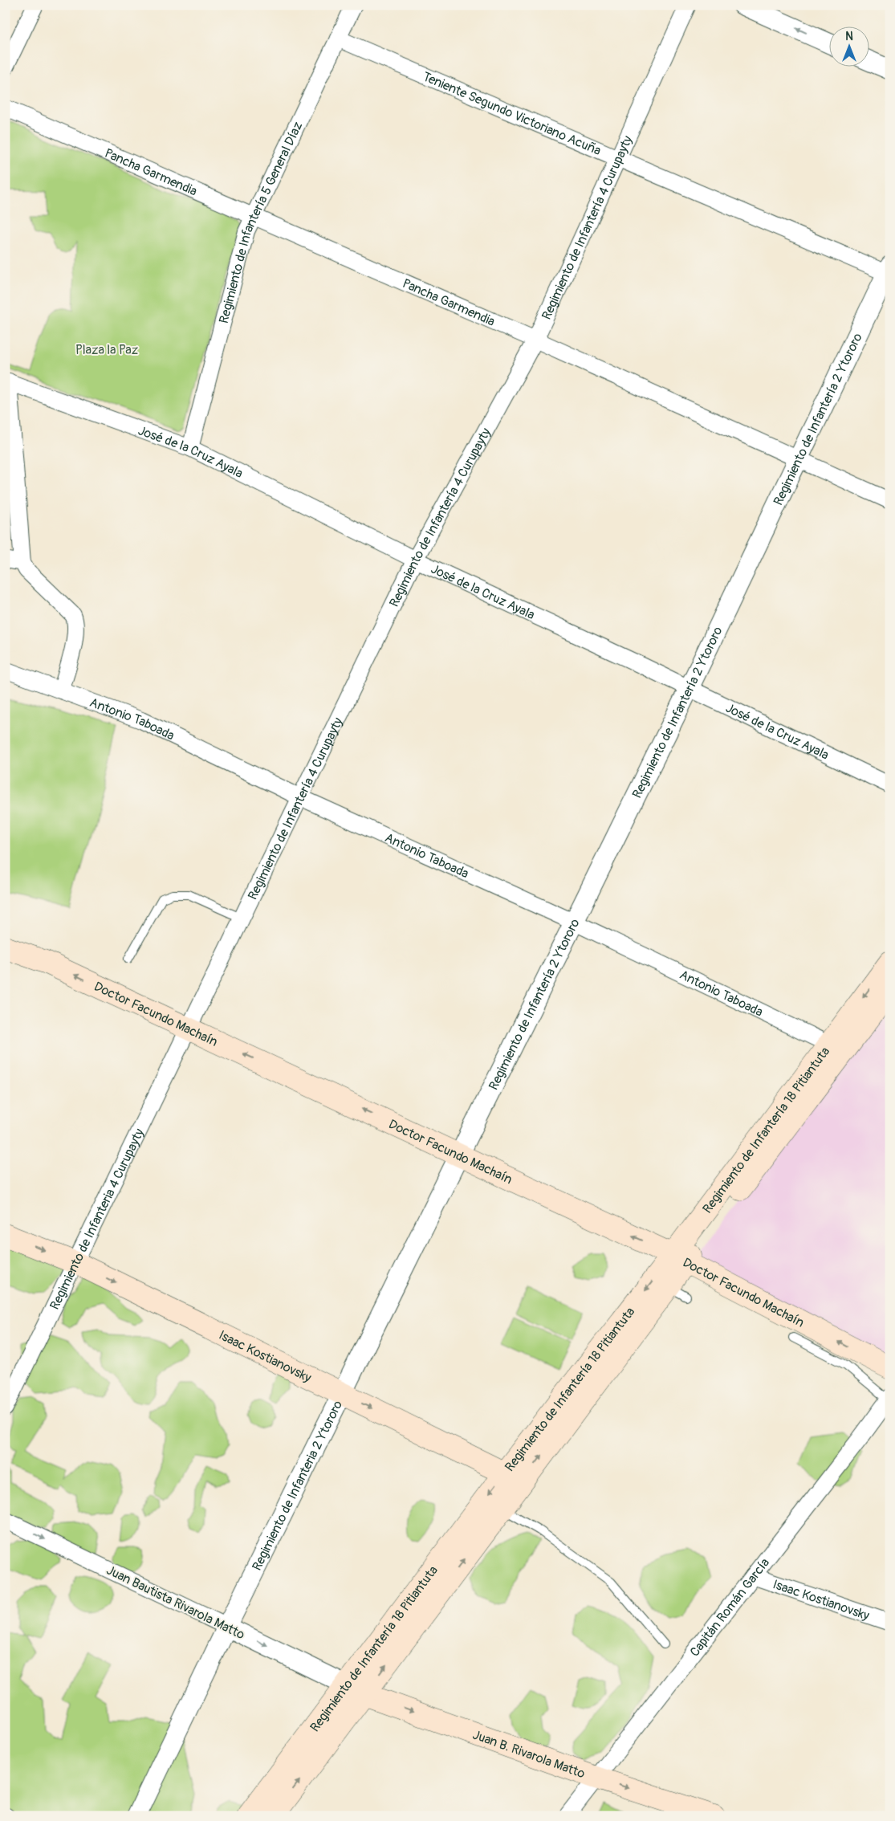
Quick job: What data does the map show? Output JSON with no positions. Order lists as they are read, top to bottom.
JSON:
{
  "streets": {
    "main road": [
      "Doctor Facundo Machaín",
      "Regimiento de Infantería 18 Pitiantuta",
      "Isaac Kostianovsky",
      "Juan B. Rivarola Matto"
    ],
    "street": [
      "Teniente Segundo Victoriano Acuña",
      "Pancha Garmendia",
      "Regimiento de Infantería 5 General Díaz",
      "Regimiento de Infantería 4 Curupayty",
      "Regimiento de Infantería 2 Ytororo",
      "José de la Cruz Ayala",
      "Antonio Taboada",
      "Regimiento de Infanteria 4 Curupayty",
      "Regimiento de Infanteria 2 Ytororo",
      "Juan Bautista Rivarola Matto",
      "Capitán Román García"
    ]
  },
  "crossings": [
    ["Teniente Segundo Victoriano Acuña", "Regimiento de Infantería 5 General Díaz"],
    ["Teniente Segundo Victoriano Acuña", "Regimiento de Infantería 4 Curupayty"],
    ["Teniente Segundo Victoriano Acuña", "Regimiento de Infantería 2 Ytororo"],
    ["Pancha Garmendia", "Regimiento de Infantería 5 General Díaz"],
    ["Pancha Garmendia", "Regimiento de Infantería 4 Curupayty"],
    ["Pancha Garmendia", "Regimiento de Infantería 2 Ytororo"],
    ["Regimiento de Infantería 5 General Díaz", "José de la Cruz Ayala"],
    ["Regimiento de Infantería 4 Curupayty", "José de la Cruz Ayala"],
    ["Regimiento de Infantería 4 Curupayty", "Antonio Taboada"],
    ["Regimiento de Infantería 4 Curupayty", "Doctor Facundo Machaín"],
    ["Regimiento de Infantería 4 Curupayty", "Regimiento de Infanteria 4 Curupayty"],
    ["Regimiento de Infantería 2 Ytororo", "José de la Cruz Ayala"],
    ["Regimiento de Infantería 2 Ytororo", "Antonio Taboada"],
    ["Regimiento de Infantería 2 Ytororo", "Doctor Facundo Machaín"],
    ["Regimiento de Infantería 2 Ytororo", "Regimiento de Infanteria 2 Ytororo"],
    ["Antonio Taboada", "Regimiento de Infantería 18 Pitiantuta"],
    ["Doctor Facundo Machaín", "Regimiento de Infantería 18 Pitiantuta"],
    ["Doctor Facundo Machaín", "Regimiento de Infanteria 4 Curupayty"],
    ["Doctor Facundo Machaín", "Regimiento de Infanteria 2 Ytororo"],
    ["Regimiento de Infantería 18 Pitiantuta", "Isaac Kostianovsky"],
    ["Regimiento de Infantería 18 Pitiantuta", "Juan Bautista Rivarola Matto"],
    ["Regimiento de Infantería 18 Pitiantuta", "Juan B. Rivarola Matto"],
    ["Regimiento de Infanteria 4 Curupayty", "Isaac Kostianovsky"],
    ["Isaac Kostianovsky", "Regimiento de Infanteria 2 Ytororo"],
    ["Isaac Kostianovsky", "Capitán Román García"],
    ["Regimiento de Infanteria 2 Ytororo", "Juan Bautista Rivarola Matto"],
    ["Juan Bautista Rivarola Matto", "Juan B. Rivarola Matto"],
    ["Capitán Román García", "Juan B. Rivarola Matto"]
  ],
  "one_way": [
    "Doctor Facundo Machaín",
    "Isaac Kostianovsky",
    "Juan Bautista Rivarola Matto",
    "Juan B. Rivarola Matto"
  ],
  "parks": ["Plaza la Paz"],
  "north": "top"
}
